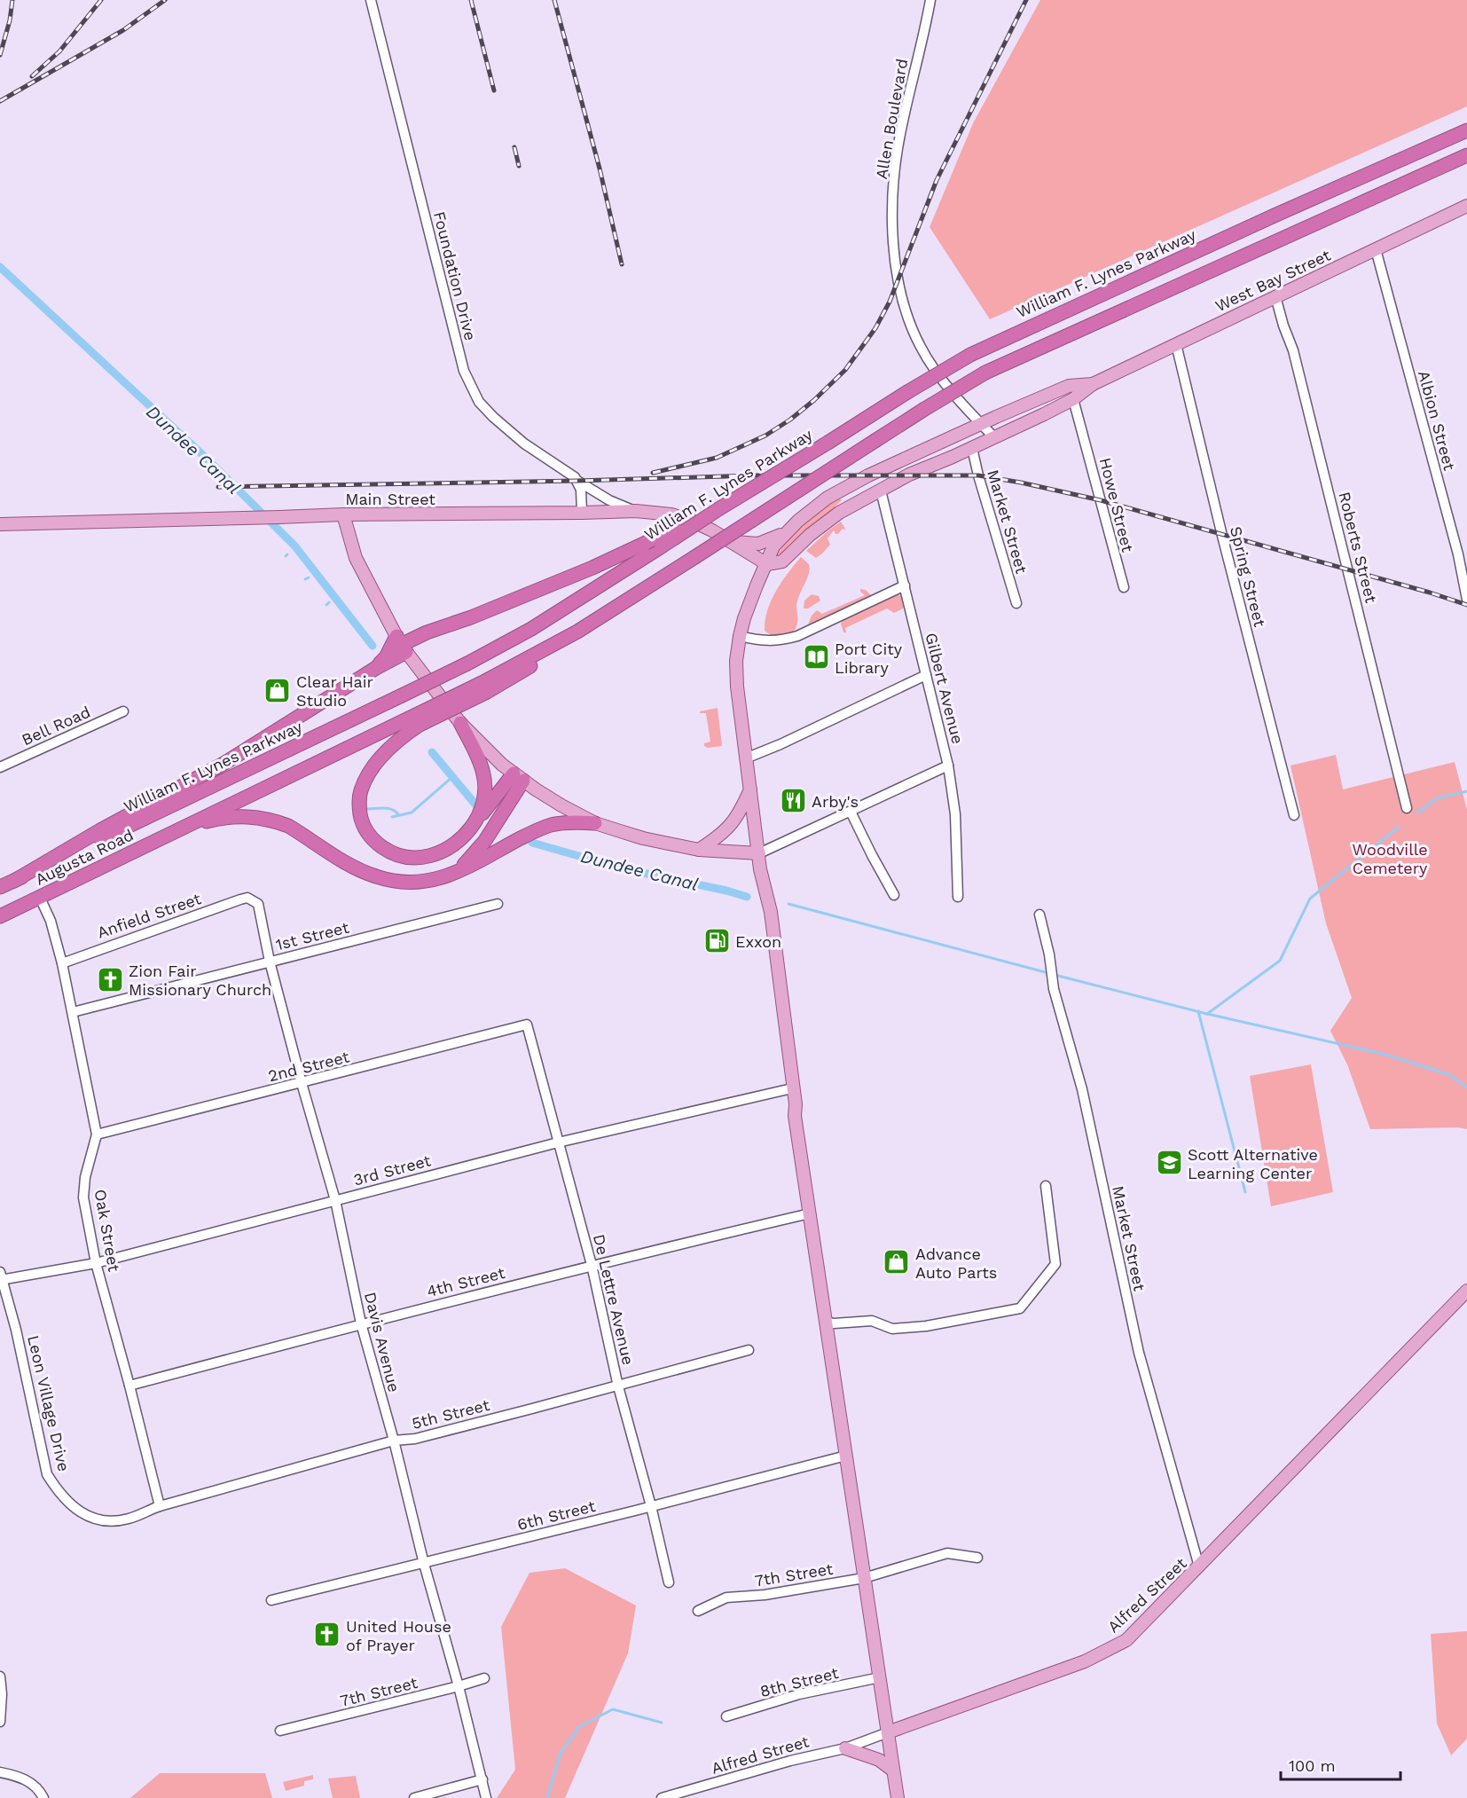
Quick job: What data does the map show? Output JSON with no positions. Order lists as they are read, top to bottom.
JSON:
{
  "streets": {
    "highway": ["William F. Lynes Parkway", "Augusta Road"],
    "main road": ["West Bay Street", "Main Street", "Alfred Street"],
    "street": [
      "Allen Boulevard",
      "Foundation Drive",
      "Albion Street",
      "Howe Street",
      "Market Street",
      "Roberts Street",
      "Spring Street",
      "Gilbert Avenue",
      "Bell Road",
      "Anfield Street",
      "1st Street",
      "2nd Street",
      "3rd Street",
      "Oak Street",
      "4th Street",
      "De Lettre Avenue",
      "Davis Avenue",
      "Leon Village Drive",
      "5th Street",
      "6th Street",
      "7th Street",
      "8th Street"
    ]
  },
  "crossings": [
    ["Allen Boulevard", "West Bay Street"],
    ["William F. Lynes Parkway", "Augusta Road"],
    ["Foundation Drive", "Main Street"],
    ["West Bay Street", "Albion Street"],
    ["West Bay Street", "Howe Street"],
    ["West Bay Street", "Market Street"],
    ["West Bay Street", "Roberts Street"],
    ["West Bay Street", "Spring Street"],
    ["West Bay Street", "Gilbert Avenue"],
    ["Market Street", "Alfred Street"],
    ["Augusta Road", "Oak Street"],
    ["Anfield Street", "Oak Street"],
    ["Anfield Street", "Davis Avenue"],
    ["1st Street", "Oak Street"],
    ["1st Street", "Davis Avenue"],
    ["2nd Street", "Oak Street"],
    ["2nd Street", "De Lettre Avenue"],
    ["2nd Street", "Davis Avenue"],
    ["3rd Street", "Oak Street"],
    ["3rd Street", "De Lettre Avenue"],
    ["3rd Street", "Davis Avenue"],
    ["3rd Street", "Leon Village Drive"],
    ["Oak Street", "4th Street"],
    ["Oak Street", "Leon Village Drive"],
    ["Oak Street", "5th Street"],
    ["4th Street", "De Lettre Avenue"],
    ["4th Street", "Davis Avenue"],
    ["De Lettre Avenue", "5th Street"],
    ["De Lettre Avenue", "6th Street"],
    ["Davis Avenue", "5th Street"],
    ["Davis Avenue", "6th Street"],
    ["Davis Avenue", "7th Street"],
    ["Leon Village Drive", "5th Street"]
  ],
  "water": ["Dundee Canal"],
  "parks": ["Woodville Cemetery"],
  "places": {
    "library": ["Port City Library"],
    "shop": ["Clear Hair Studio", "Advance Auto Parts"],
    "restaurant": ["Arby's"],
    "fuel station": ["Exxon"],
    "church": ["Zion Fair Missionary Church", "United House of Prayer"],
    "school or university": ["Scott Alternative Learning Center"]
  },
  "scale_bar": "100 m"
}
